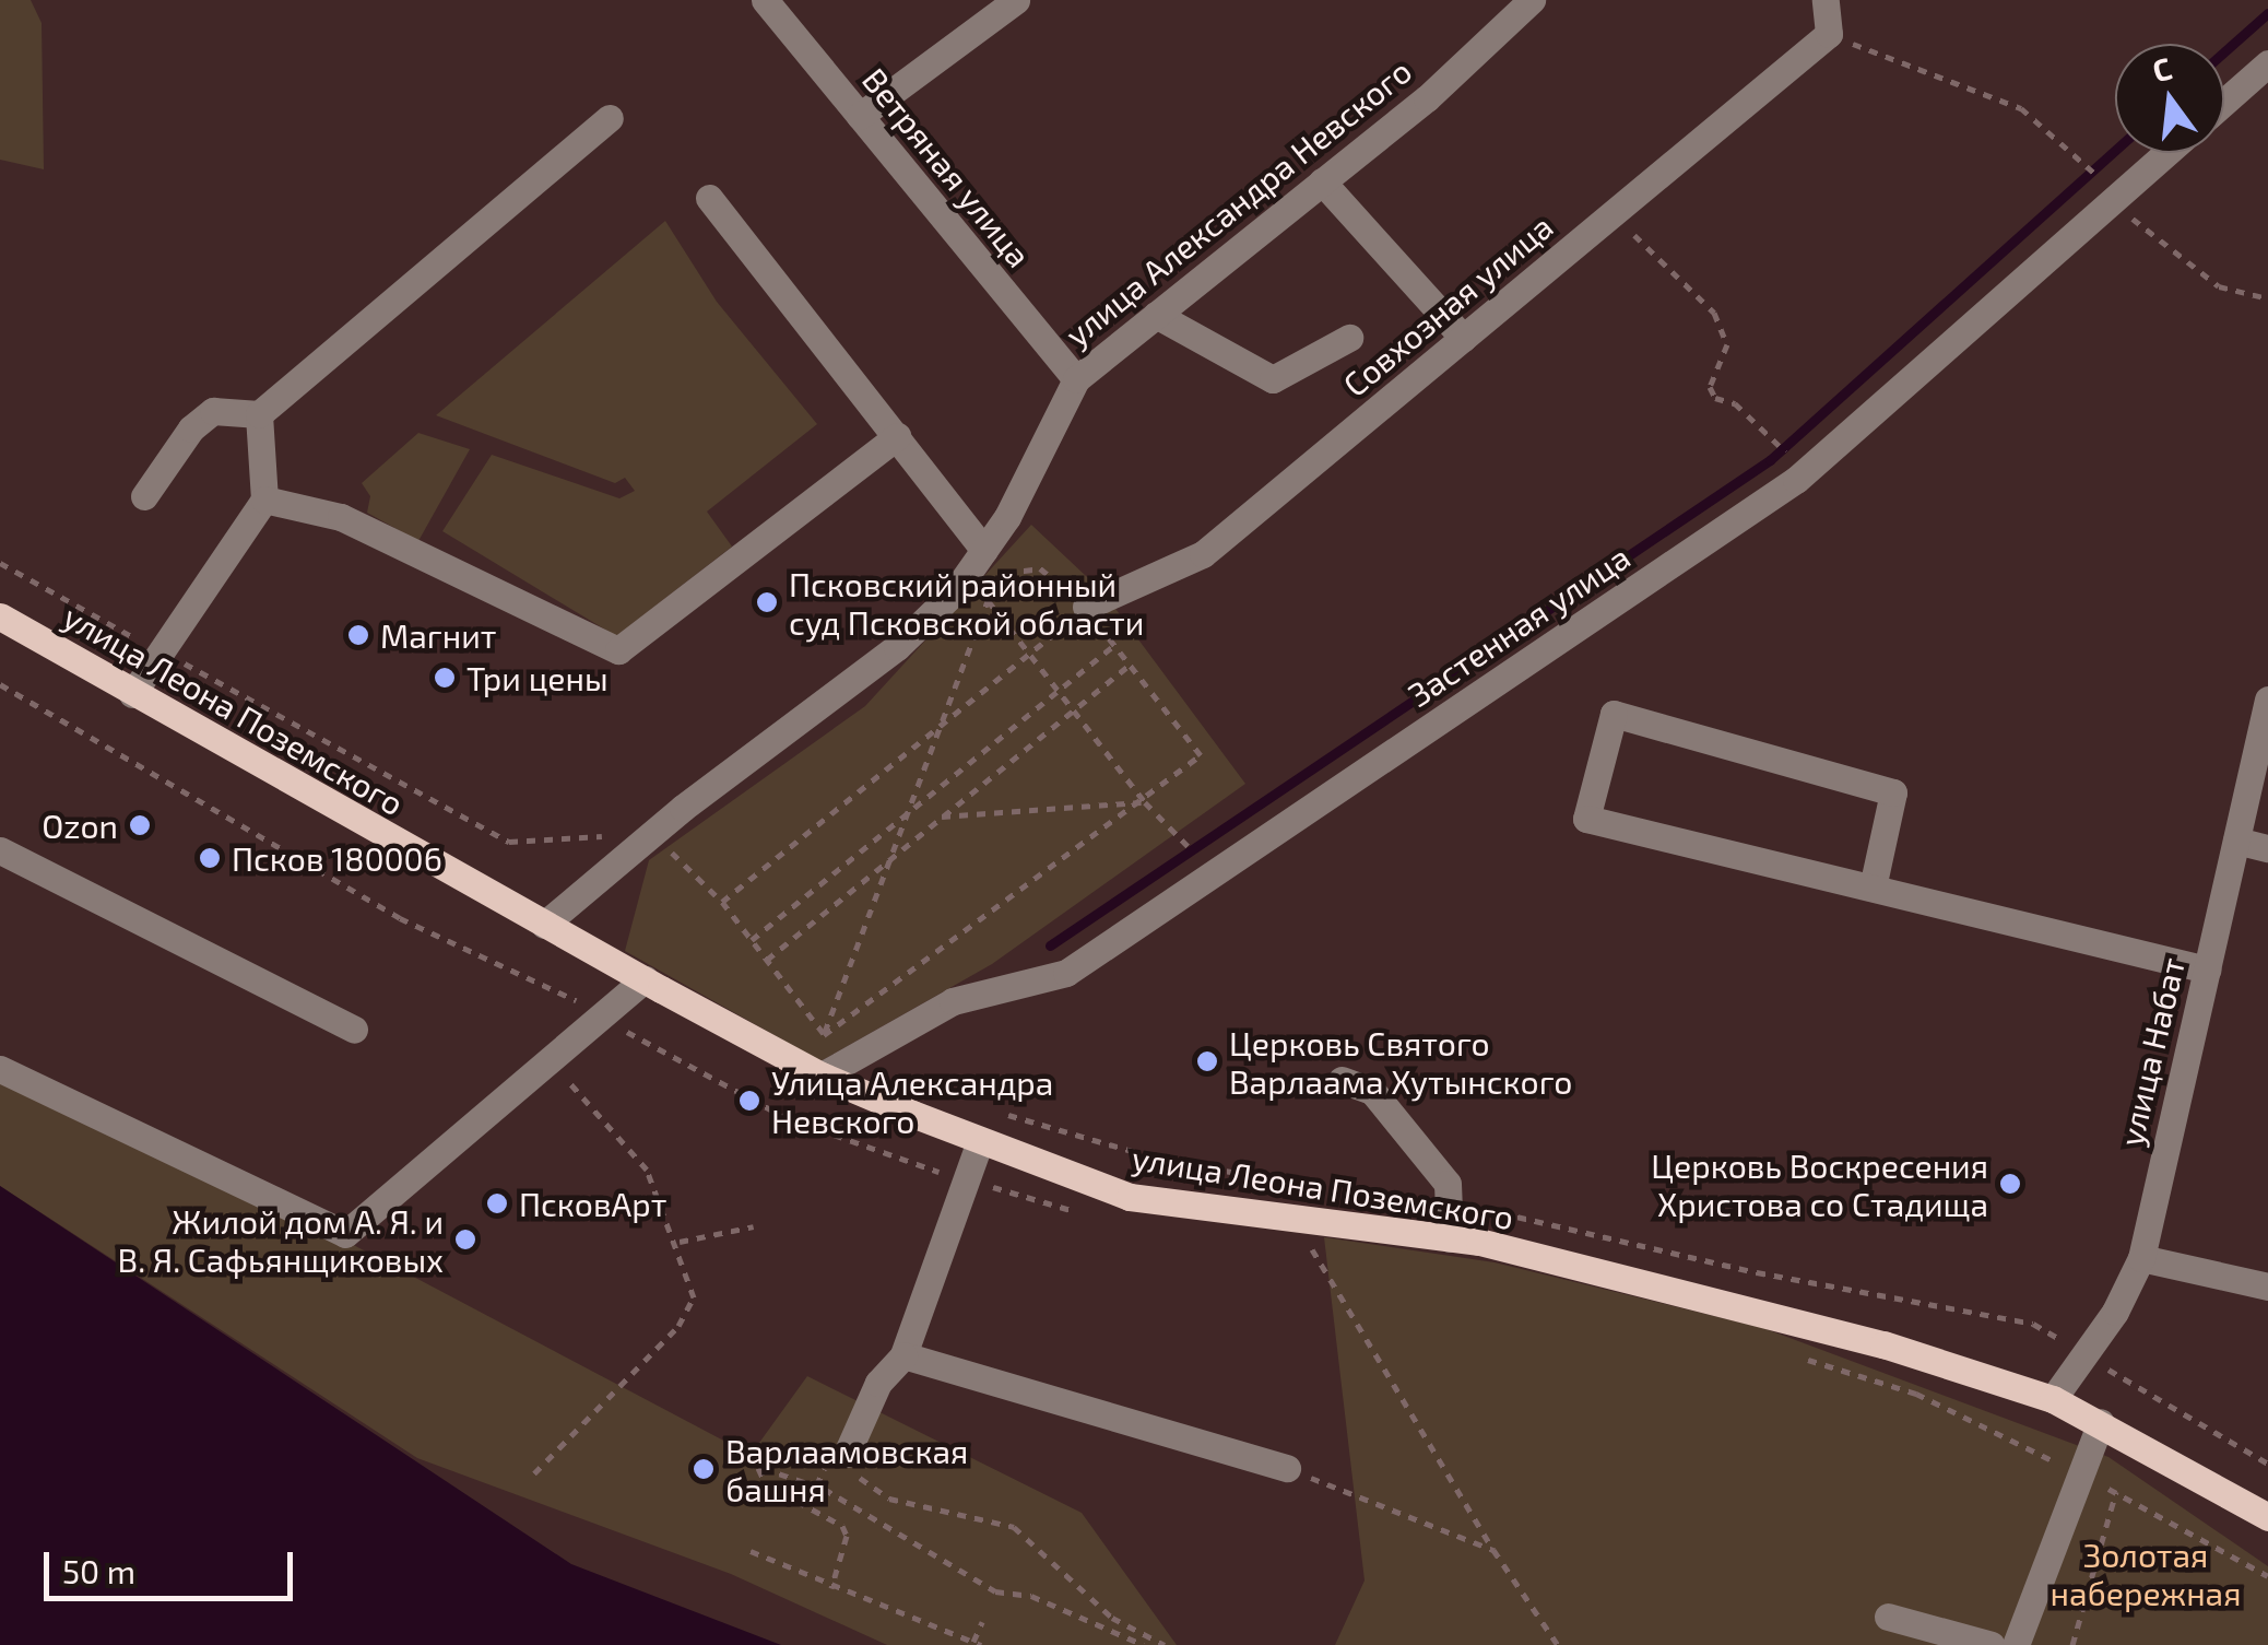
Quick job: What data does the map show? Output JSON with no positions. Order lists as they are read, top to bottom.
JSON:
{
  "streets": {
    "main road": ["улица Леона Поземского"],
    "street": [
      "Ветряная улица",
      "улица Александра Невского",
      "Совхозная улица",
      "Застенная улица",
      "улица Набат"
    ]
  },
  "crossings": [
    ["Ветряная улица", "улица Александра Невского"],
    ["улица Александра Невского", "улица Леона Поземского"],
    ["Застенная улица", "улица Леона Поземского"],
    ["улица Леона Поземского", "улица Набат"]
  ],
  "parks": ["Золотая набережная"],
  "places": [
    "Псковский районный суд Псковской области",
    "Магнит",
    "Три цены",
    "Ozon",
    "Псков 180006",
    "Церковь Святого Варлаама Хутынского",
    "Улица Александра Невского",
    "Церковь Воскресения Христова со Стадища",
    "ПсковАрт",
    "Жилой дом А. Я. и В. Я. Сафьянщиковых",
    "Варлаамовская башня"
  ],
  "scale_bar": "50 m",
  "north": "top"
}
